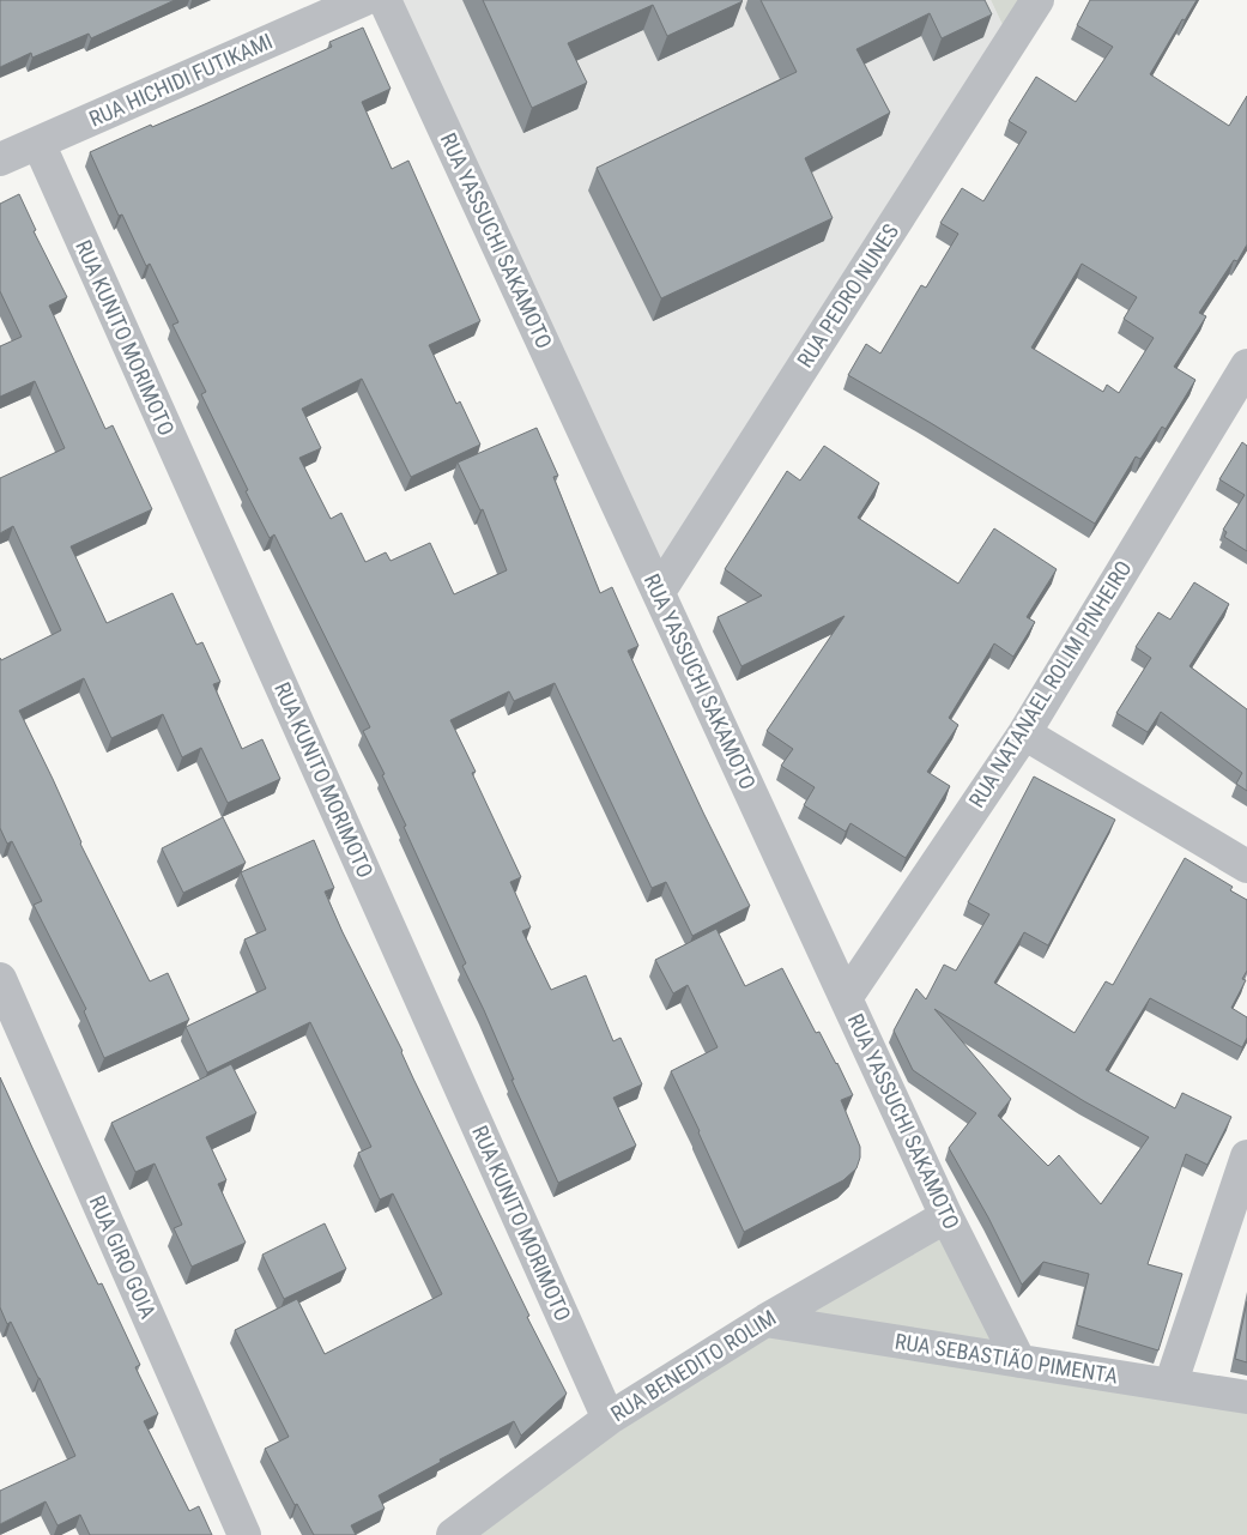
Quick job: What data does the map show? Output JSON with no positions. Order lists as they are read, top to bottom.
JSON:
{
  "streets": {
    "street": [
      "RUA HICHIDI FUTIKAMI",
      "RUA YASSUCHI SAKAMOTO",
      "RUA PEDRO NUNES",
      "RUA KUNITO MORIMOTO",
      "RUA NATANAEL ROLIM PINHEIRO",
      "RUA GIRO GOIA",
      "RUA SEBASTIÃO PIMENTA",
      "RUA BENEDITO ROLIM"
    ]
  },
  "crossings": [
    ["RUA HICHIDI FUTIKAMI", "RUA KUNITO MORIMOTO"],
    ["RUA YASSUCHI SAKAMOTO", "RUA PEDRO NUNES"],
    ["RUA YASSUCHI SAKAMOTO", "RUA NATANAEL ROLIM PINHEIRO"],
    ["RUA YASSUCHI SAKAMOTO", "RUA SEBASTIÃO PIMENTA"],
    ["RUA YASSUCHI SAKAMOTO", "RUA BENEDITO ROLIM"],
    ["RUA KUNITO MORIMOTO", "RUA BENEDITO ROLIM"],
    ["RUA SEBASTIÃO PIMENTA", "RUA BENEDITO ROLIM"]
  ]
}
